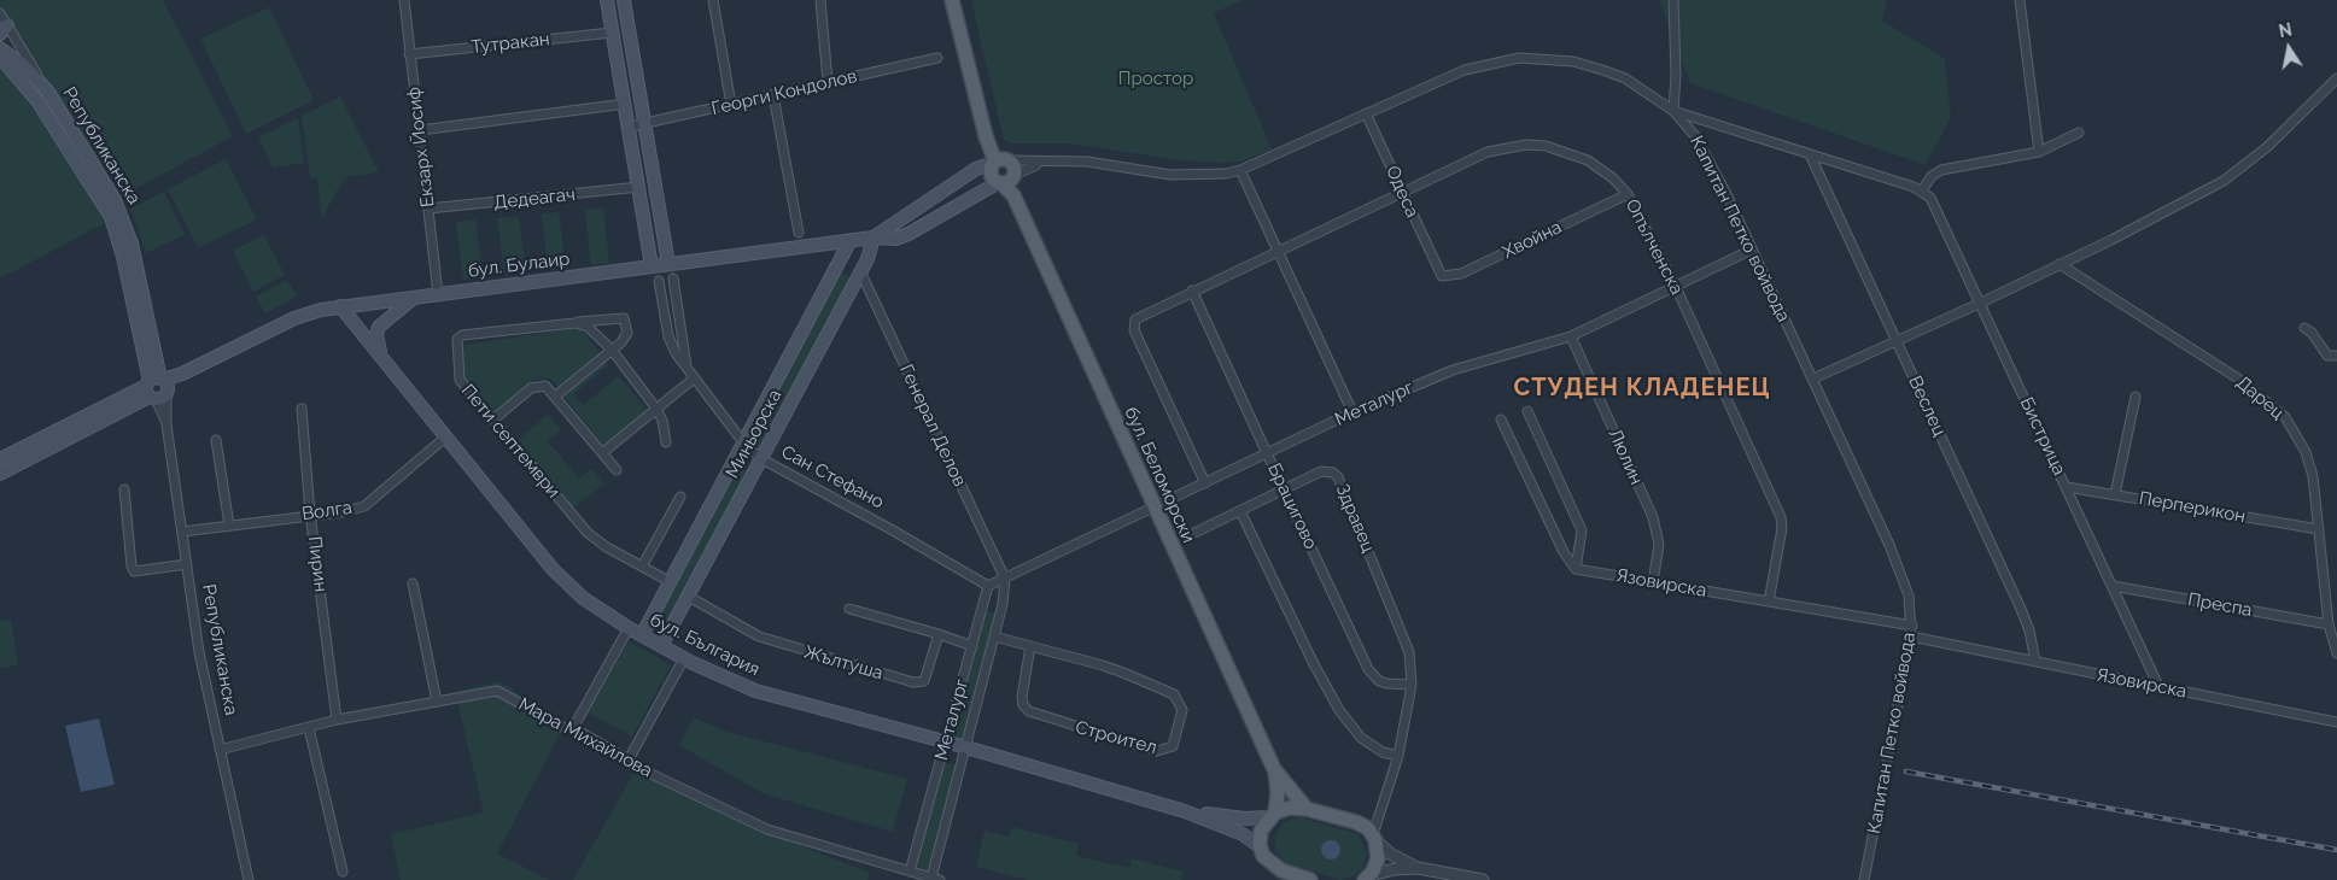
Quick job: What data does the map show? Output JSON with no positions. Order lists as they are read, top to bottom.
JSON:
{
  "streets": {
    "main road": [
      "Републиканска",
      "бул. Булаир",
      "Миньорска",
      "бул. Беломорски",
      "бул. България"
    ],
    "street": [
      "Тутракан",
      "Георги Кондолов",
      "Екзарх Йосиф",
      "Одеса",
      "Дедеагач",
      "Капитан Петко войвода",
      "Хвойна",
      "Опълченска",
      "Дарец",
      "Металург",
      "Веслец",
      "Генерал Делов",
      "Бистрица",
      "Пети септември",
      "Люлин",
      "Сан Стефано",
      "Брацигово",
      "Перперикон",
      "Волга",
      "Здравец",
      "Пирин",
      "Язовирска",
      "Преспа",
      "Жълтуша",
      "Мара Михайлова",
      "Строител"
    ]
  },
  "crossings": [
    ["Тутракан", "Екзарх Йосиф"],
    ["Републиканска", "бул. Булаир"],
    ["Републиканска", "Волга"],
    ["Републиканска", "Мара Михайлова"],
    ["Екзарх Йосиф", "Дедеагач"],
    ["Екзарх Йосиф", "бул. Булаир"],
    ["Одеса", "Капитан Петко войвода"],
    ["Одеса", "Хвойна"],
    ["Одеса", "Опълченска"],
    ["Капитан Петко войвода", "бул. Булаир"],
    ["Капитан Петко войвода", "Металург"],
    ["Капитан Петко войвода", "бул. Беломорски"],
    ["Капитан Петко войвода", "Язовирска"],
    ["Хвойна", "Опълченска"],
    ["Опълченска", "Металург"],
    ["Опълченска", "Брацигово"],
    ["Опълченска", "Язовирска"],
    ["бул. Булаир", "Миньорска"],
    ["бул. Булаир", "бул. Беломорски"],
    ["бул. Булаир", "бул. България"],
    ["Дарец", "Перперикон"],
    ["Дарец", "Преспа"],
    ["Металург", "Генерал Делов"],
    ["Металург", "Люлин"],
    ["Металург", "бул. Беломорски"],
    ["Металург", "Сан Стефано"],
    ["Металург", "Брацигово"],
    ["Металург", "бул. България"],
    ["Металург", "Мара Михайлова"],
    ["Металург", "Строител"],
    ["Веслец", "Язовирска"],
    ["Генерал Делов", "Миньорска"],
    ["Миньорска", "Пети септември"],
    ["Миньорска", "Сан Стефано"],
    ["Миньорска", "бул. България"],
    ["Миньорска", "Жълтуша"],
    ["Бистрица", "Перперикон"],
    ["Бистрица", "Язовирска"],
    ["Бистрица", "Преспа"],
    ["Люлин", "Язовирска"],
    ["бул. Беломорски", "бул. България"],
    ["Брацигово", "Здравец"],
    ["Волга", "Пирин"],
    ["Волга", "бул. България"],
    ["Пирин", "Мара Михайлова"]
  ],
  "districts": ["СТУДЕН КЛАДЕНЕЦ"],
  "parks": ["Простор"],
  "north": "top"
}
